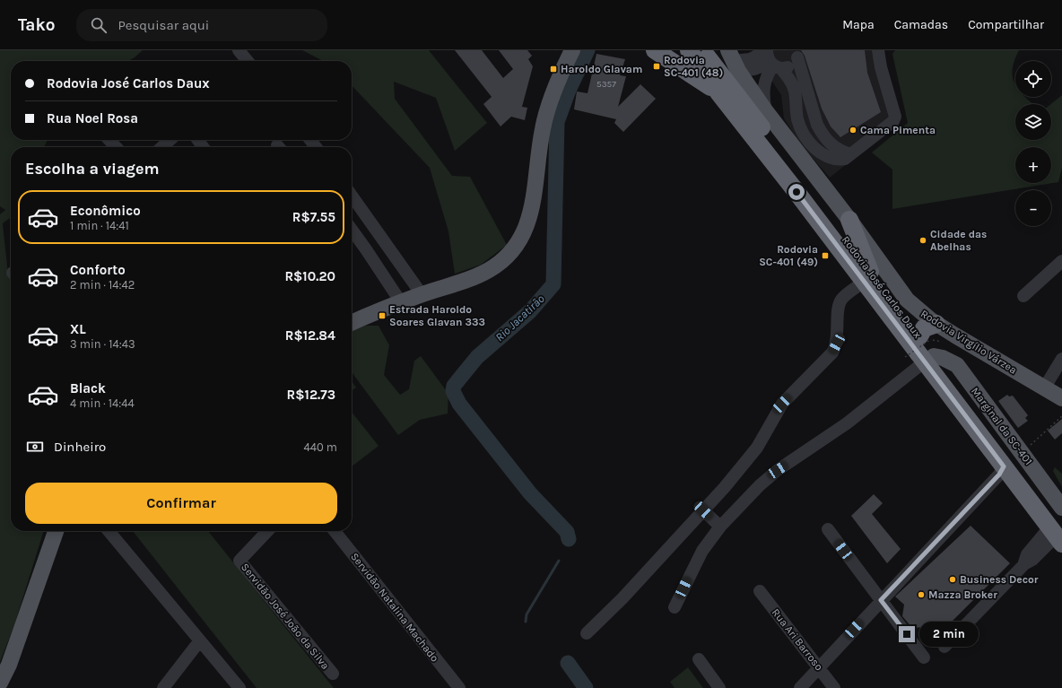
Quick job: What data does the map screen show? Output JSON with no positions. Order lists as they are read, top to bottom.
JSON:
{
  "streets": {
    "highway": ["Rodovia José Carlos Daux"],
    "main road": ["Rodovia Virgílio Várzea", "Marginal da SC-401"],
    "street": ["Servidão Natalina Machado", "Servidão José João da Silva", "Rua Ari Barroso"]
  },
  "crossings": [
    ["Rodovia José Carlos Daux", "Rodovia Virgílio Várzea"],
    ["Rodovia José Carlos Daux", "Marginal da SC-401"],
    ["Rodovia Virgílio Várzea", "Marginal da SC-401"]
  ],
  "water": ["Rio Jacatirão"],
  "places": {
    "transit": [
      "Rodovia SC-401 (48)",
      "Haroldo Glavam",
      "Rodovia SC-401 (49)",
      "Estrada Haroldo Soares Glavan 333"
    ],
    "other": [
      "Cama Pimenta",
      "Cidade das Abelhas",
      "Business Decor",
      "Mazza Broker"
    ]
  },
  "house_numbers": ["5357"],
  "page": {
    "header": "Tako",
    "search": "Pesquisar aqui",
    "nav": ["Mapa", "Camadas", "Compartilhar"],
    "map_buttons": ["+", "−"],
    "banner": ["Rodovia José Carlos Daux", "Rua Noel Rosa"],
    "heading": "Escolha a viagem",
    "list": [
      {
        "name": "Econômico",
        "note": "1 min · 14:41",
        "value": "R$7.55"
      },
      {
        "name": "Conforto",
        "note": "2 min · 14:42",
        "value": "R$10.20"
      },
      {
        "name": "XL",
        "note": "3 min · 14:43",
        "value": "R$12.84"
      },
      {
        "name": "Black",
        "note": "4 min · 14:44",
        "value": "R$12.73"
      }
    ],
    "pay": ["Dinheiro", "440 m"],
    "buttons": "Confirmar",
    "bubble": "2 min"
  }
}
